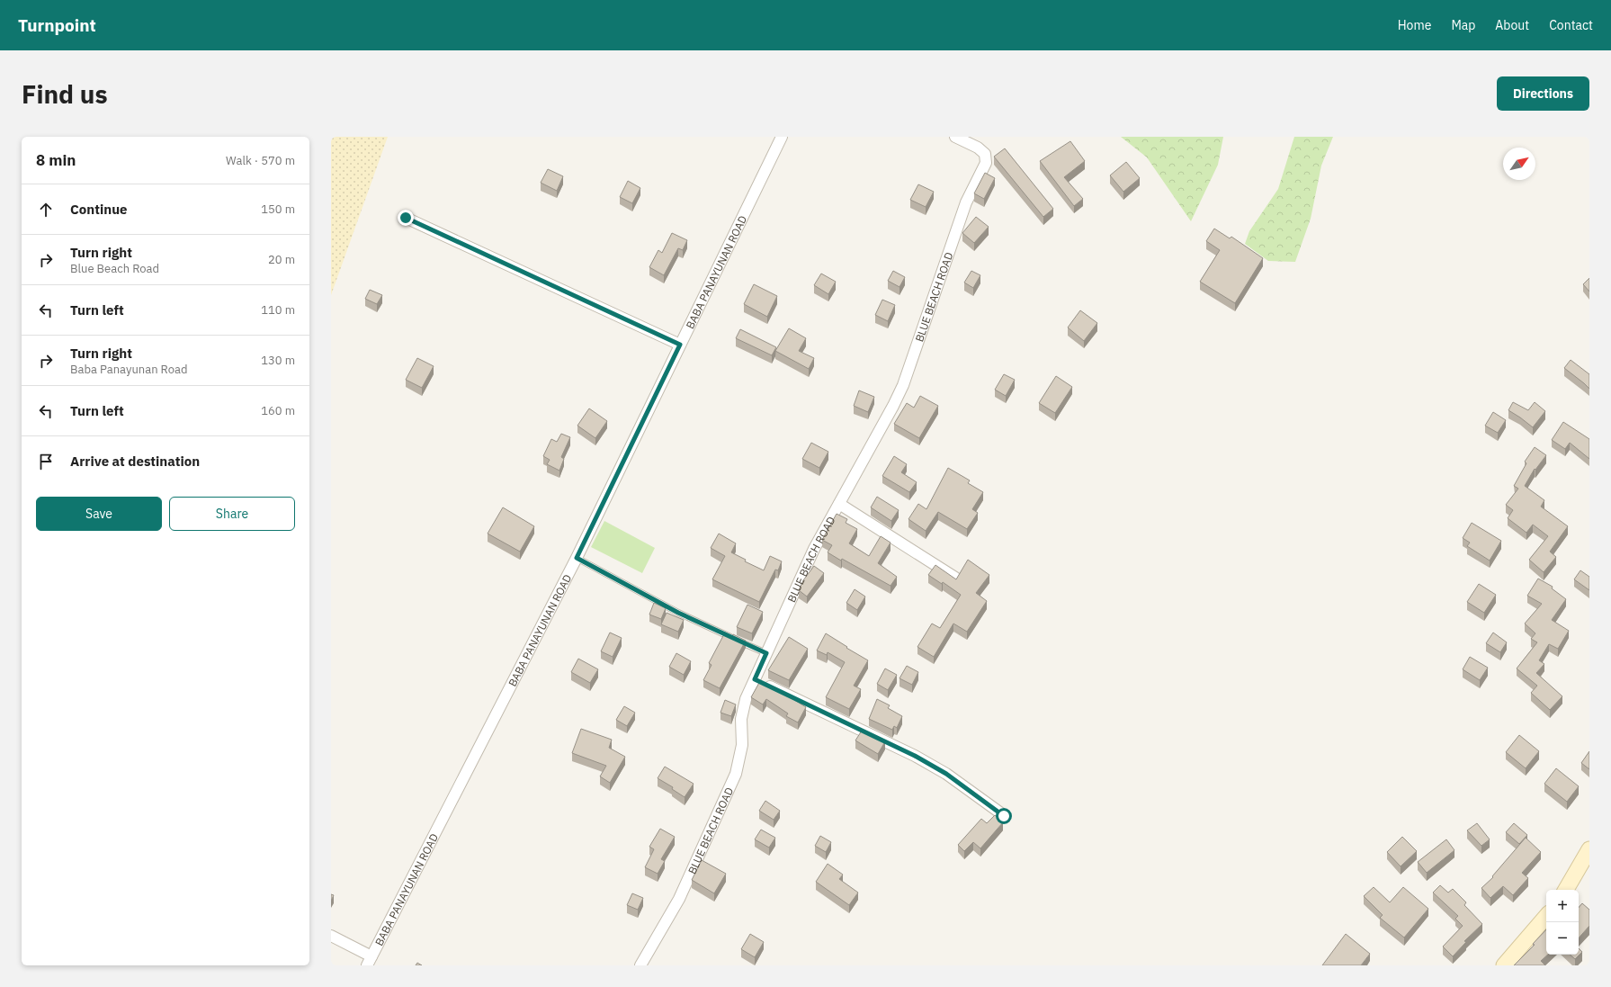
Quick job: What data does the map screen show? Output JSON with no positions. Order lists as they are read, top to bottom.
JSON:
{
  "streets": {
    "street": ["BABA PANAYUNAN ROAD", "BLUE BEACH ROAD"]
  },
  "north": "top right",
  "page": {
    "header": "Turnpoint",
    "nav": [
      "Home",
      "Map",
      "About",
      "Contact"
    ],
    "buttons": [
      "Directions",
      ["Save", "Share"]
    ],
    "title": "Find us",
    "heading": ["8 min", "Walk · 570 m"],
    "list": [
      ["Continue", "150 m"],
      ["Turn right", "Blue Beach Road", "20 m"],
      ["Turn left", "110 m"],
      ["Turn right", "Baba Panayunan Road", "130 m"],
      ["Turn left", "160 m"],
      "Arrive at destination"
    ],
    "map_buttons": ["+", "−"]
  }
}
